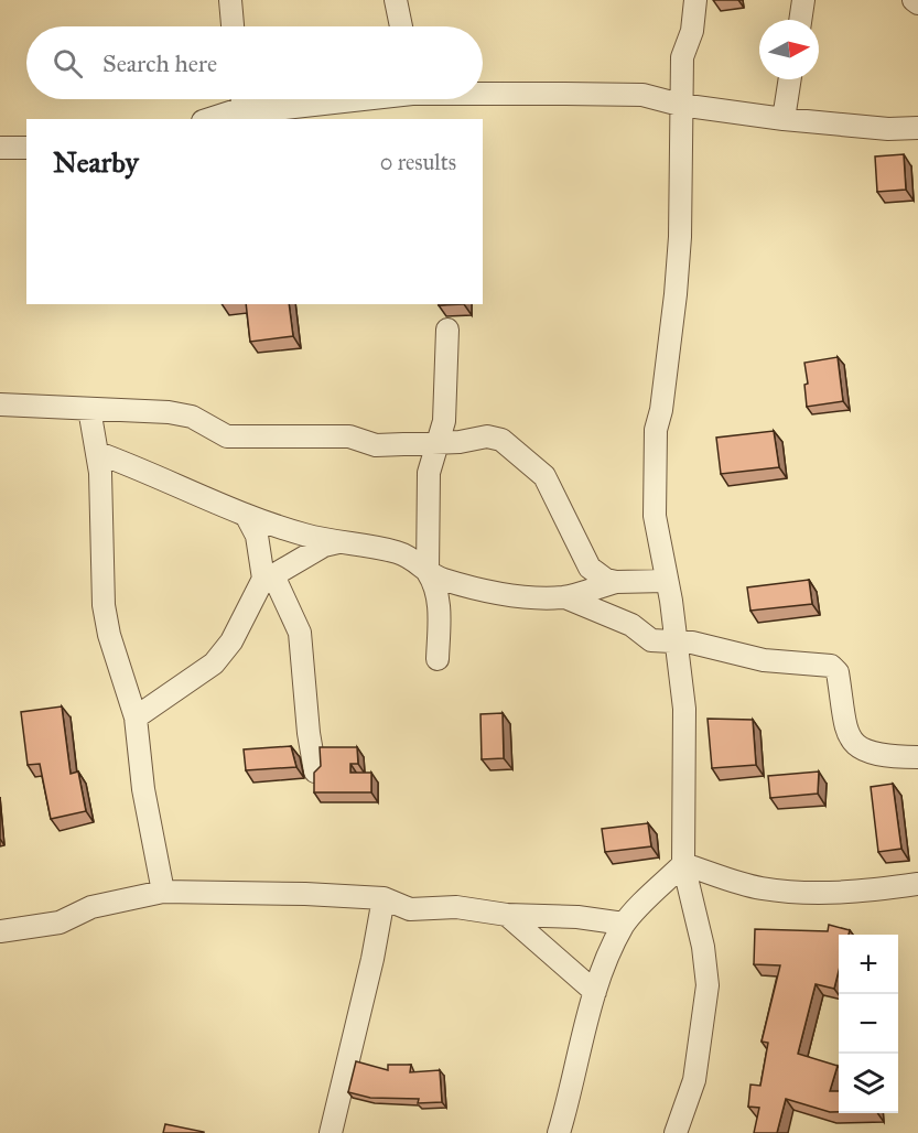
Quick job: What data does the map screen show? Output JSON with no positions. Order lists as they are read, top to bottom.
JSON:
{
  "north": "right",
  "page": {
    "search": "Search here",
    "heading": ["Nearby", "0 results"],
    "map_buttons": ["+", "−"]
  }
}
